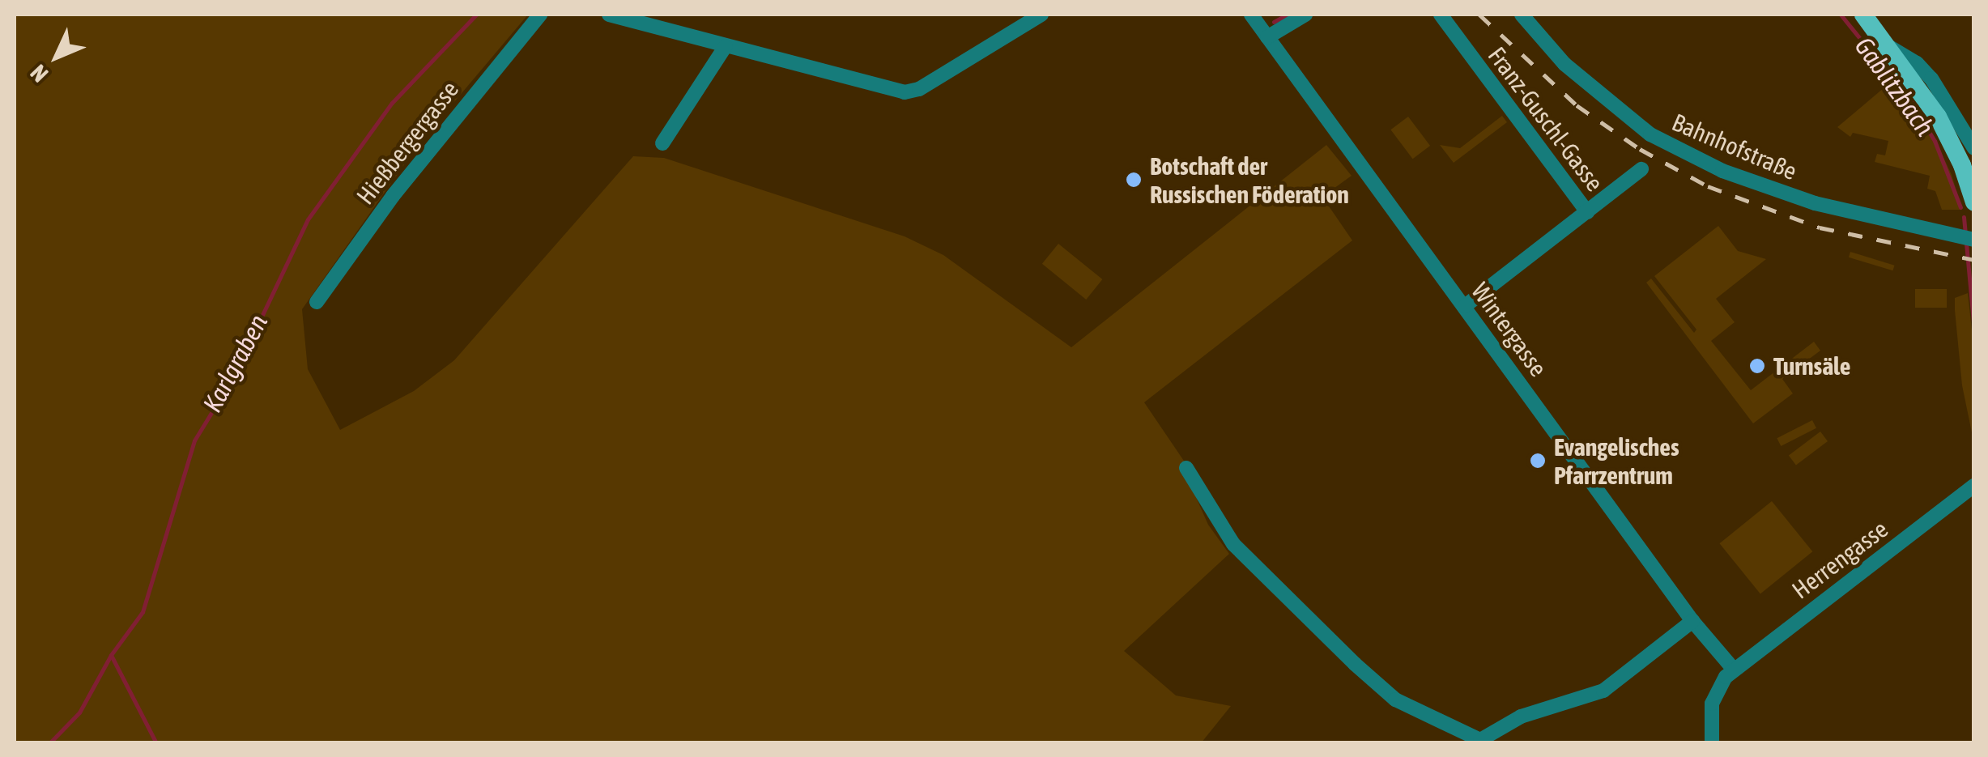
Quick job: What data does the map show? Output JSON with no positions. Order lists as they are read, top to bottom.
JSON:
{
  "streets": {
    "street": [
      "Franz-Guschl-Gasse",
      "Hießbergergasse",
      "Bahnhofstraße",
      "Wintergasse",
      "Herrengasse"
    ]
  },
  "crossings": [
    ["Wintergasse", "Herrengasse"]
  ],
  "water": ["Gablitzbach", "Karlgraben"],
  "places": ["Botschaft der Russischen Föderation", "Turnsäle", "Evangelisches Pfarrzentrum"],
  "north": "bottom left"
}
